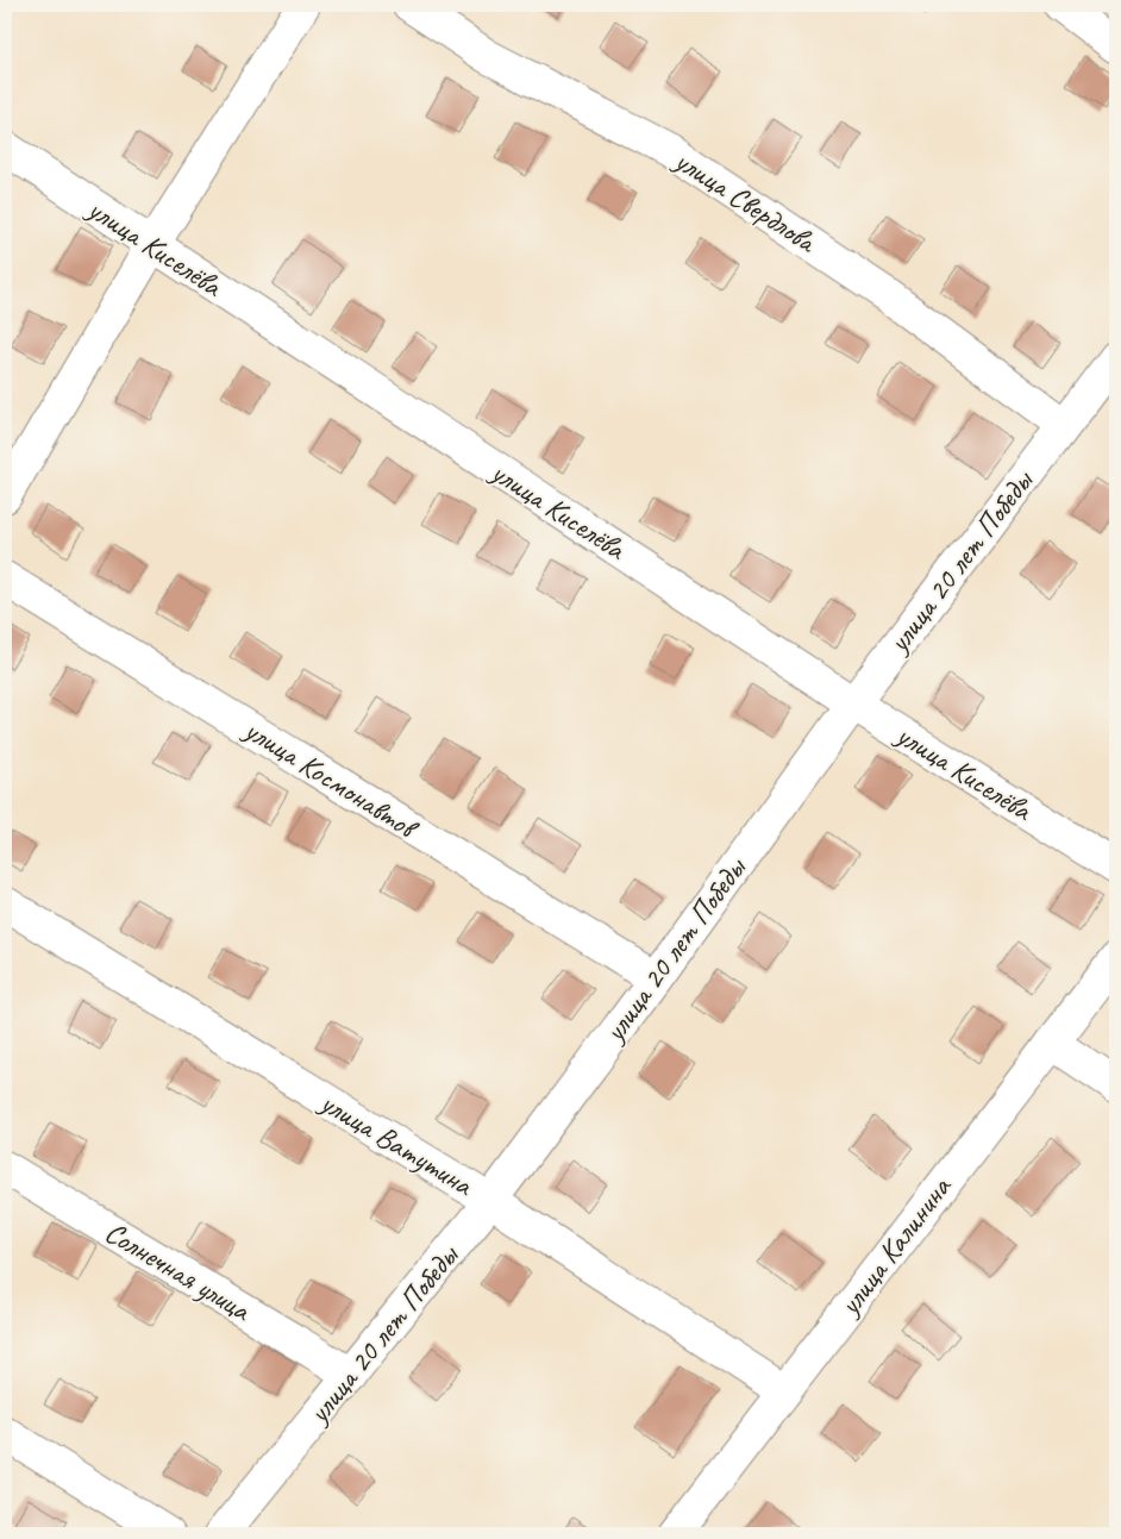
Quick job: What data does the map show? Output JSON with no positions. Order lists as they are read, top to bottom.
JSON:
{
  "streets": {
    "street": [
      "улица Свердлова",
      "улица Киселёва",
      "улица 20 лет Победы",
      "улица Космонавтов",
      "улица Ватутина",
      "улица Калинина",
      "Солнечная улица"
    ]
  },
  "crossings": [
    ["улица Свердлова", "улица 20 лет Победы"],
    ["улица Киселёва", "улица 20 лет Победы"],
    ["улица 20 лет Победы", "улица Космонавтов"],
    ["улица 20 лет Победы", "улица Ватутина"],
    ["улица 20 лет Победы", "Солнечная улица"],
    ["улица Ватутина", "улица Калинина"]
  ]
}
